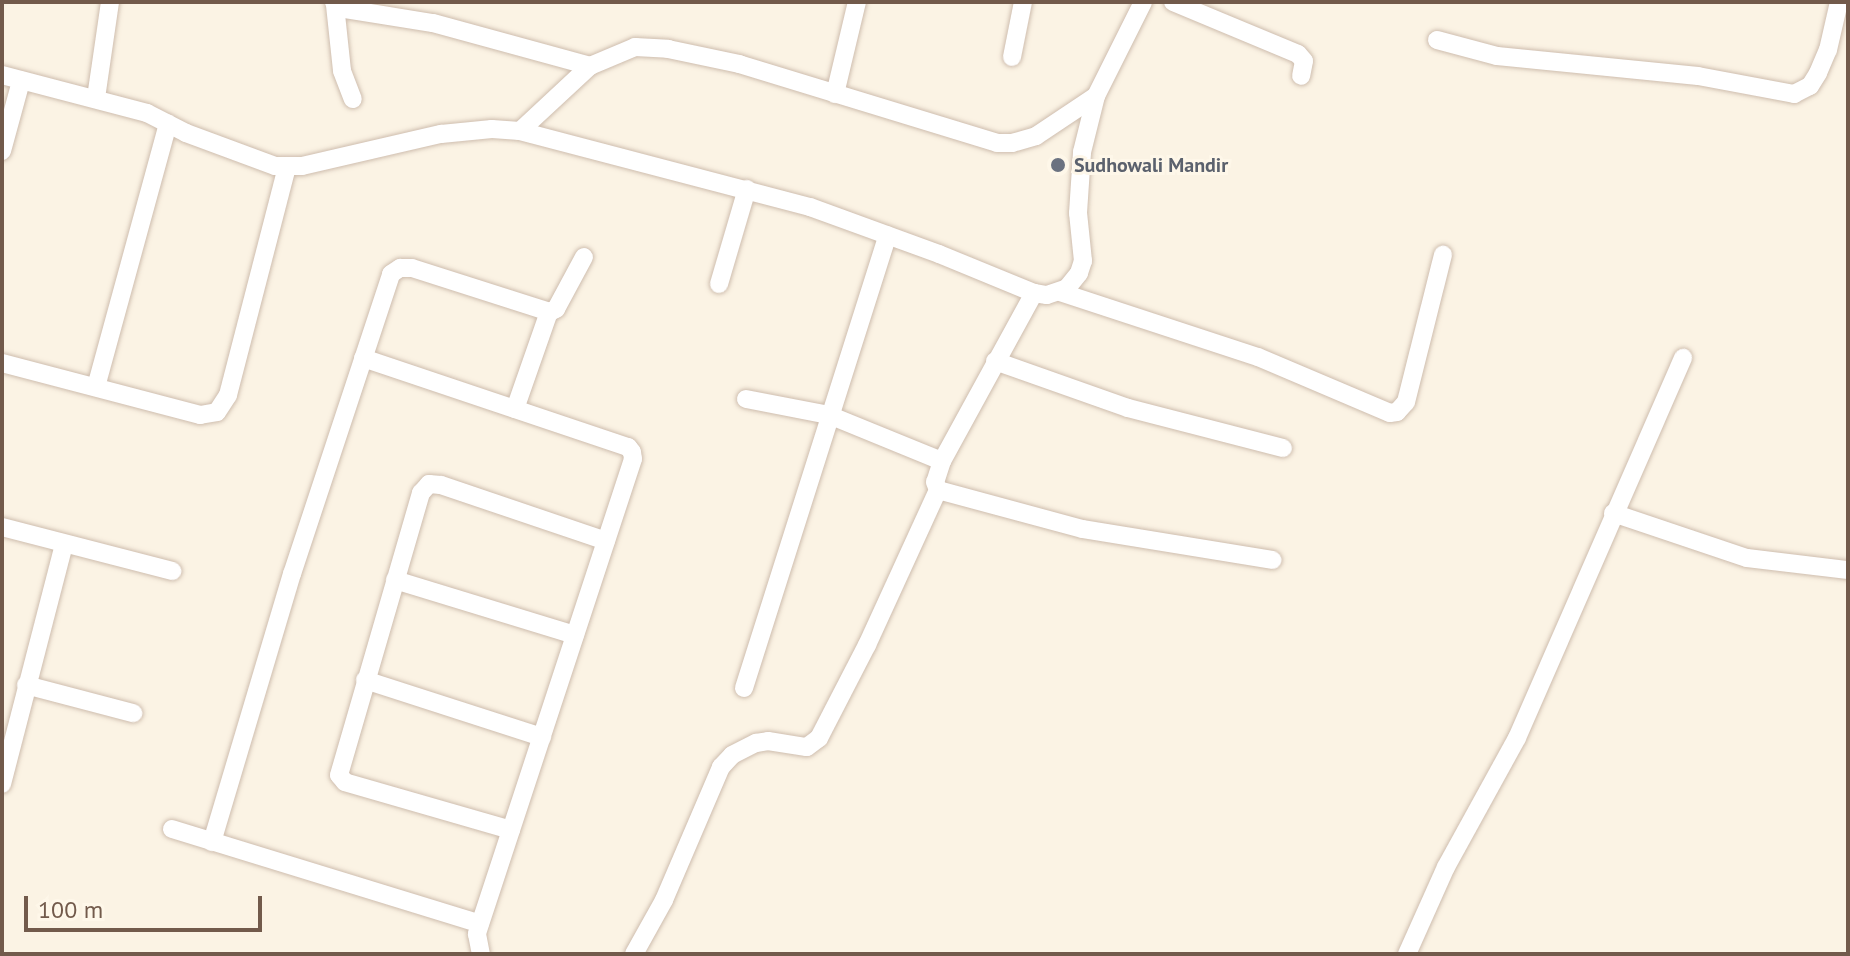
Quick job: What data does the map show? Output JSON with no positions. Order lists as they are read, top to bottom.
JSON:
{
  "places": ["Sudhowali Mandir"],
  "scale_bar": "100 m"
}
